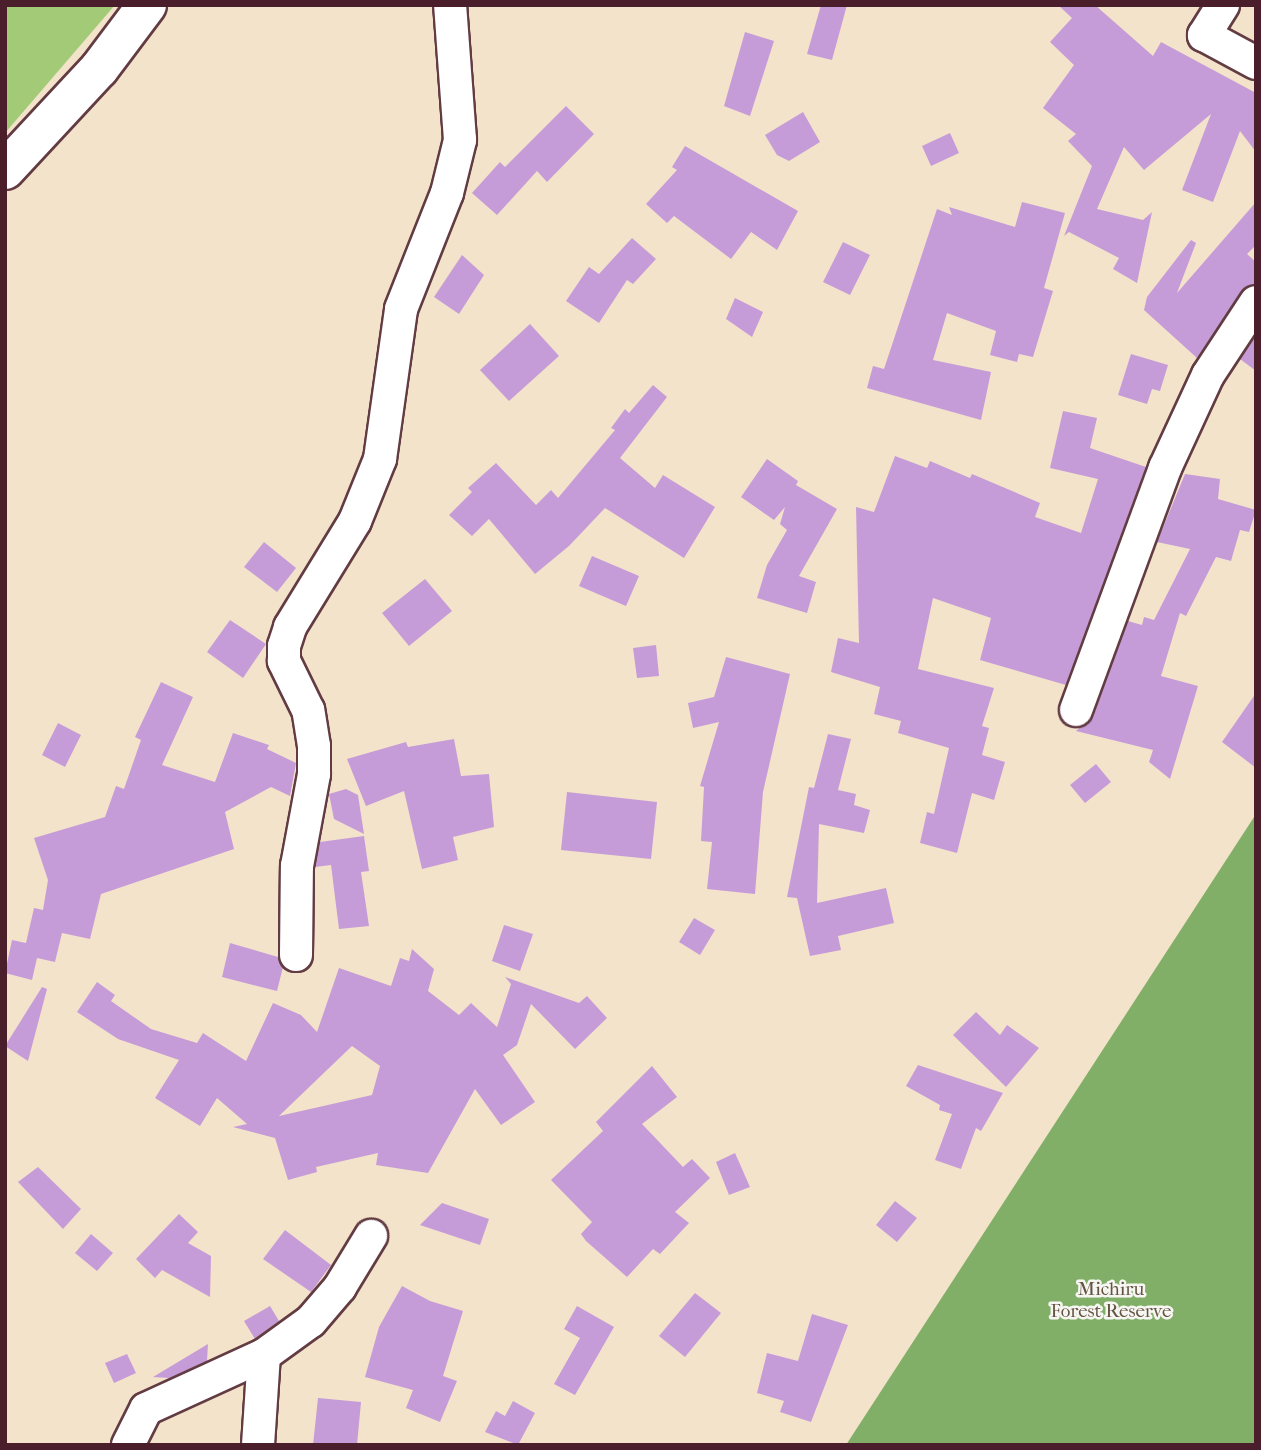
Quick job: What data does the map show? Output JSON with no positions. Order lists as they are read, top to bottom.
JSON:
{
  "parks": ["Michiru Forest Reserve"]
}
